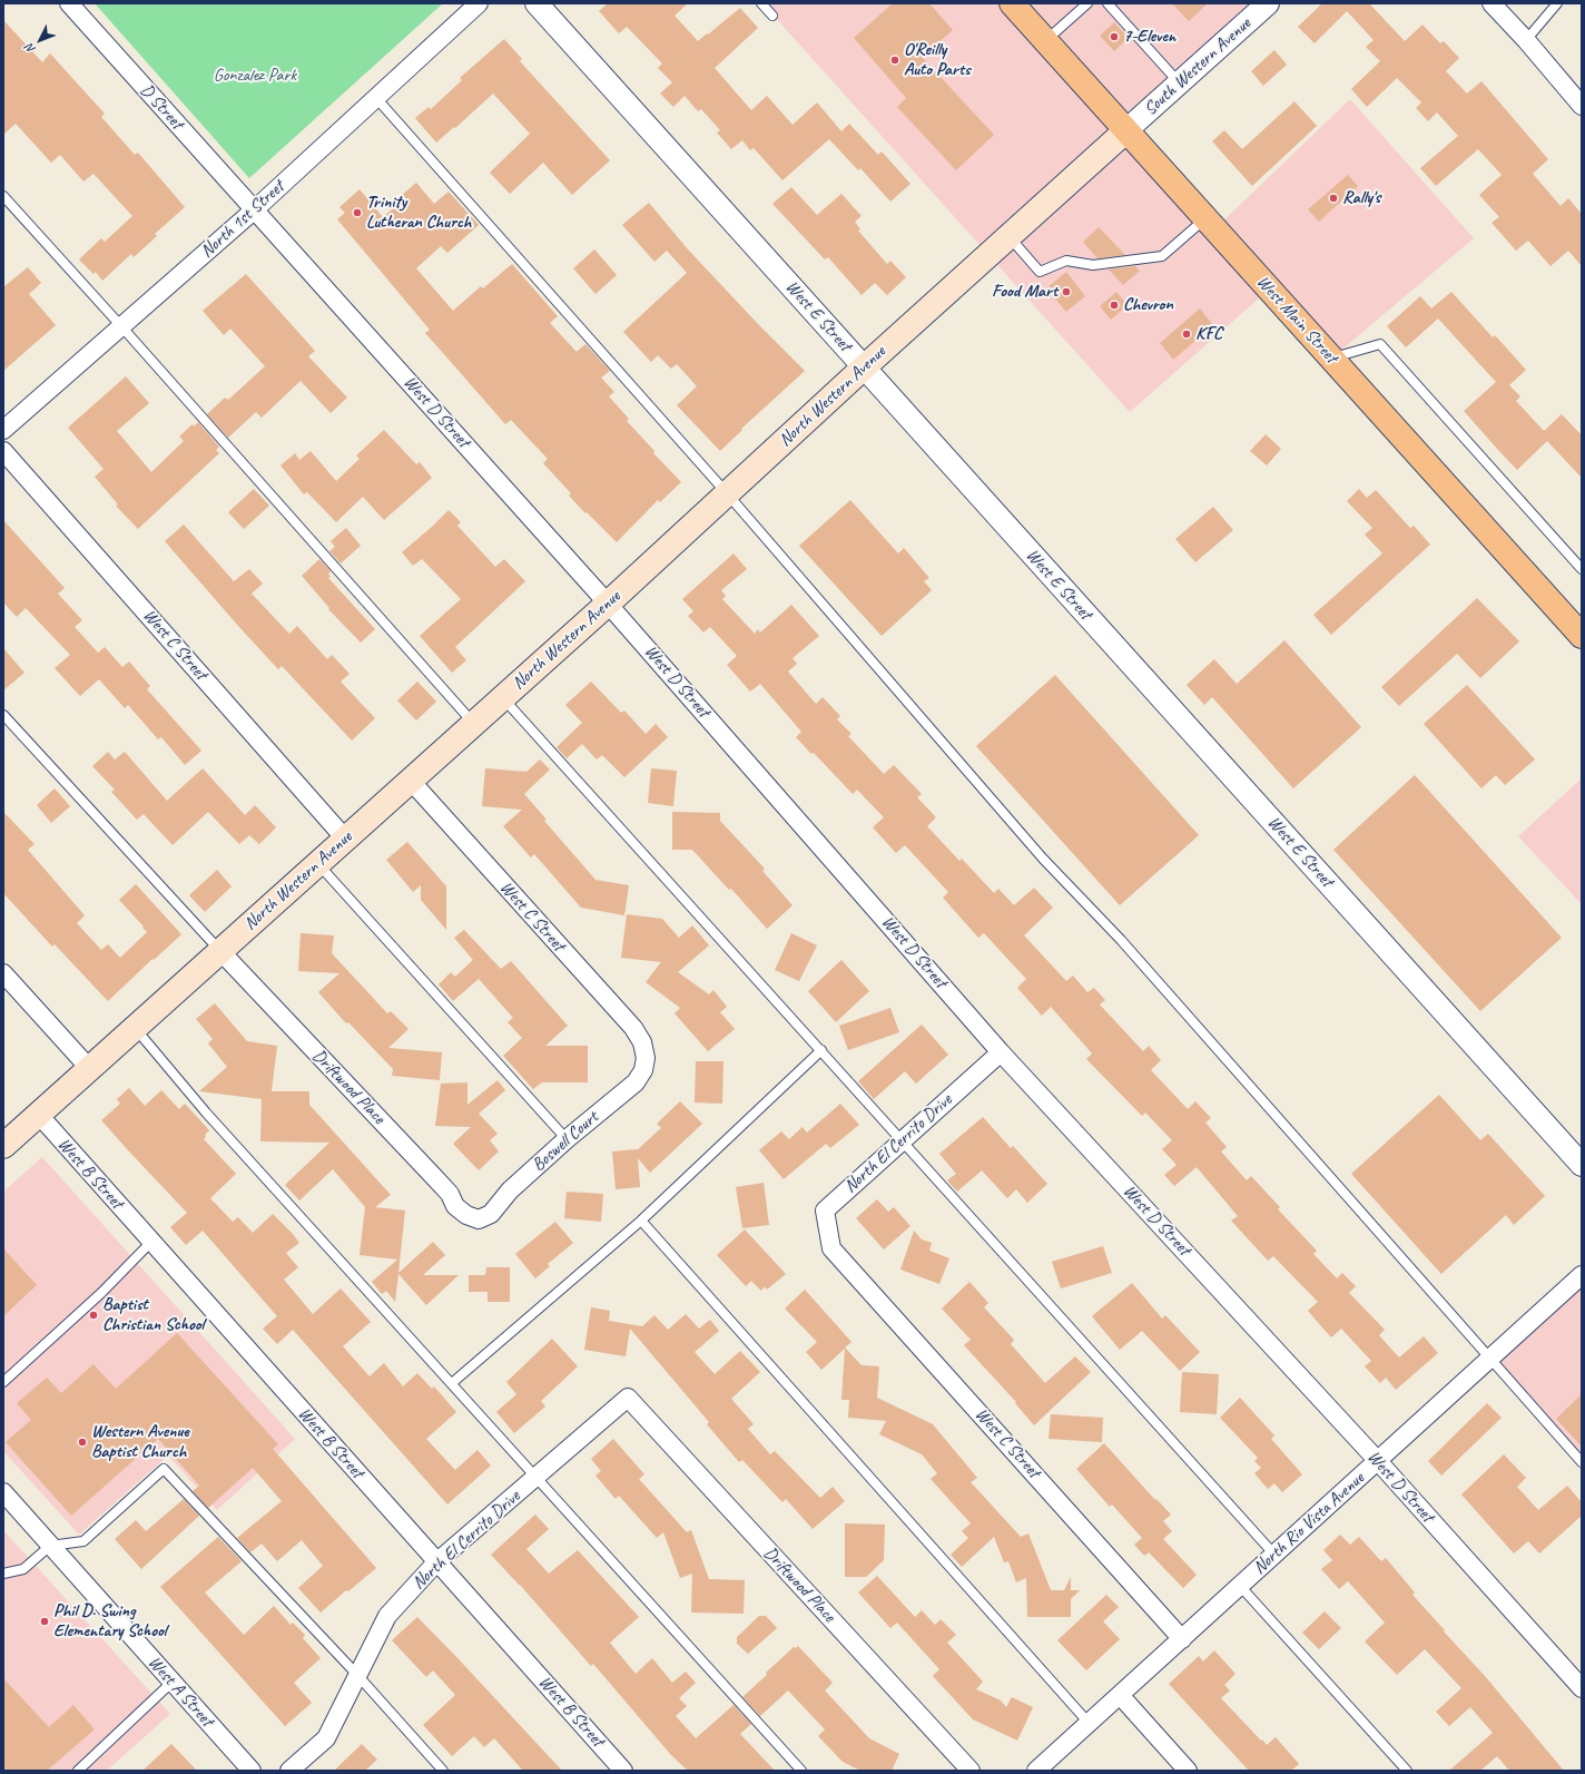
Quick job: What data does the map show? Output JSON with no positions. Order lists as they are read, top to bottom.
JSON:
{
  "streets": {
    "highway": ["West Main Street"],
    "main road": ["North Western Avenue"],
    "street": [
      "South Western Avenue",
      "D Street",
      "North 1st Street",
      "West E Street",
      "West D Street",
      "West C Street",
      "Driftwood Place",
      "Boswell Court",
      "North El Cerrito Drive",
      "West B Street",
      "North Rio Vista Avenue",
      "West A Street"
    ]
  },
  "crossings": [
    ["South Western Avenue", "West Main Street"],
    ["South Western Avenue", "North Western Avenue"],
    ["D Street", "North 1st Street"],
    ["D Street", "West D Street"],
    ["North 1st Street", "West D Street"],
    ["West E Street", "North Western Avenue"],
    ["West Main Street", "North Western Avenue"],
    ["North Western Avenue", "West D Street"],
    ["North Western Avenue", "West C Street"],
    ["North Western Avenue", "Driftwood Place"],
    ["North Western Avenue", "West B Street"],
    ["West D Street", "North El Cerrito Drive"],
    ["West D Street", "North Rio Vista Avenue"],
    ["West C Street", "Boswell Court"],
    ["West C Street", "North El Cerrito Drive"],
    ["West C Street", "North Rio Vista Avenue"],
    ["Driftwood Place", "Boswell Court"],
    ["Driftwood Place", "North El Cerrito Drive"],
    ["North El Cerrito Drive", "West B Street"]
  ],
  "parks": ["Gonzalez Park"],
  "places": [
    "7-Eleven",
    "O'Reilly Auto Parts",
    "Rally's",
    "Trinity Lutheran Church",
    "Food Mart",
    "Chevron",
    "KFC",
    "Baptist Christian School",
    "Western Avenue Baptist Church",
    "Phil D. Swing Elementary School"
  ],
  "north": "bottom left"
}
